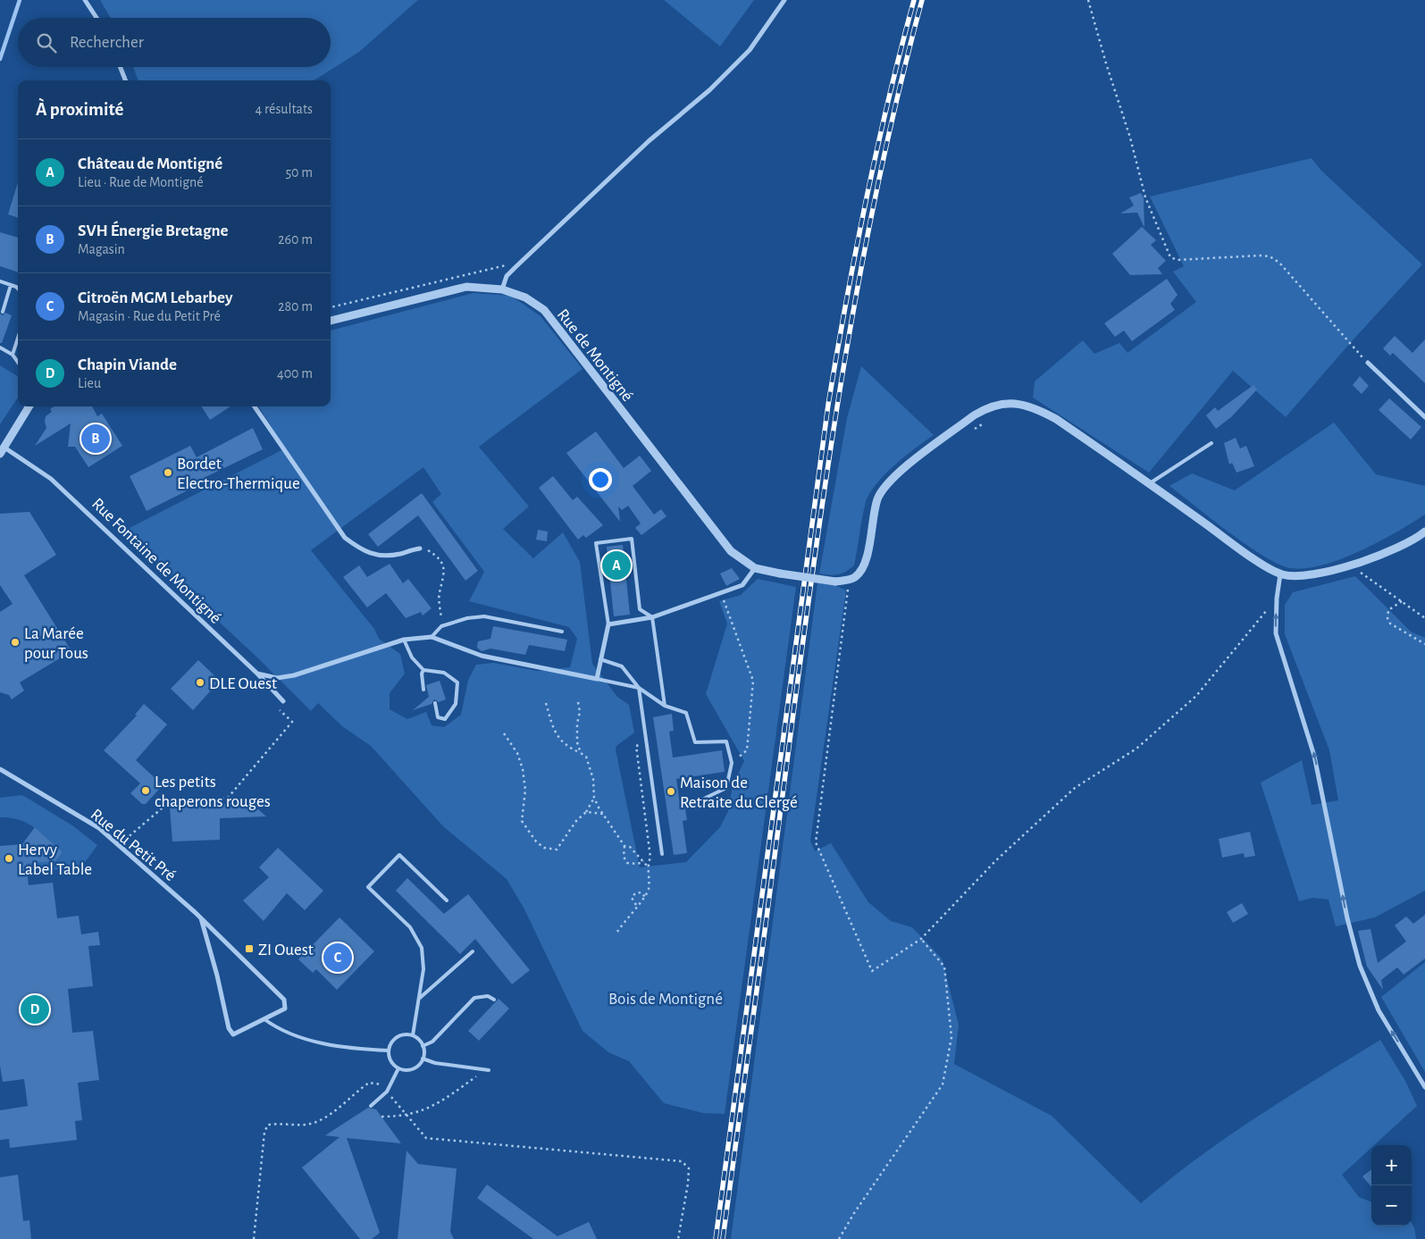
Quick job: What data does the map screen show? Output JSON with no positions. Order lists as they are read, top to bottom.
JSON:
{
  "streets": {
    "street": ["Rue de Montigné", "Rue Fontaine de Montigné", "Rue du Petit Pré"]
  },
  "parks": ["Bois de Montigné"],
  "places": {
    "other": [
      "Bordet Electro-Thermique",
      "La Marée pour Tous",
      "DLE Ouest",
      "Les petits chaperons rouges",
      "Maison de Retraite du Clergé",
      "Hervy Label Table"
    ],
    "transit": ["ZI Ouest"]
  },
  "page": {
    "search": "Rechercher",
    "heading": ["À proximité", "4 résultats"],
    "list": [
      {
        "mark": "A",
        "name": "Château de Montigné",
        "note": "Lieu · Rue de Montigné",
        "value": "50 m"
      },
      {
        "mark": "B",
        "name": "SVH Énergie Bretagne",
        "note": "Magasin",
        "value": "260 m"
      },
      {
        "mark": "C",
        "name": "Citroën MGM Lebarbey",
        "note": "Magasin · Rue du Petit Pré",
        "value": "280 m"
      },
      {
        "mark": "D",
        "name": "Chapin Viande",
        "note": "Lieu",
        "value": "400 m"
      }
    ],
    "pins": [
      "B",
      "A",
      "C",
      "D"
    ],
    "map_buttons": ["+", "−"]
  }
}
